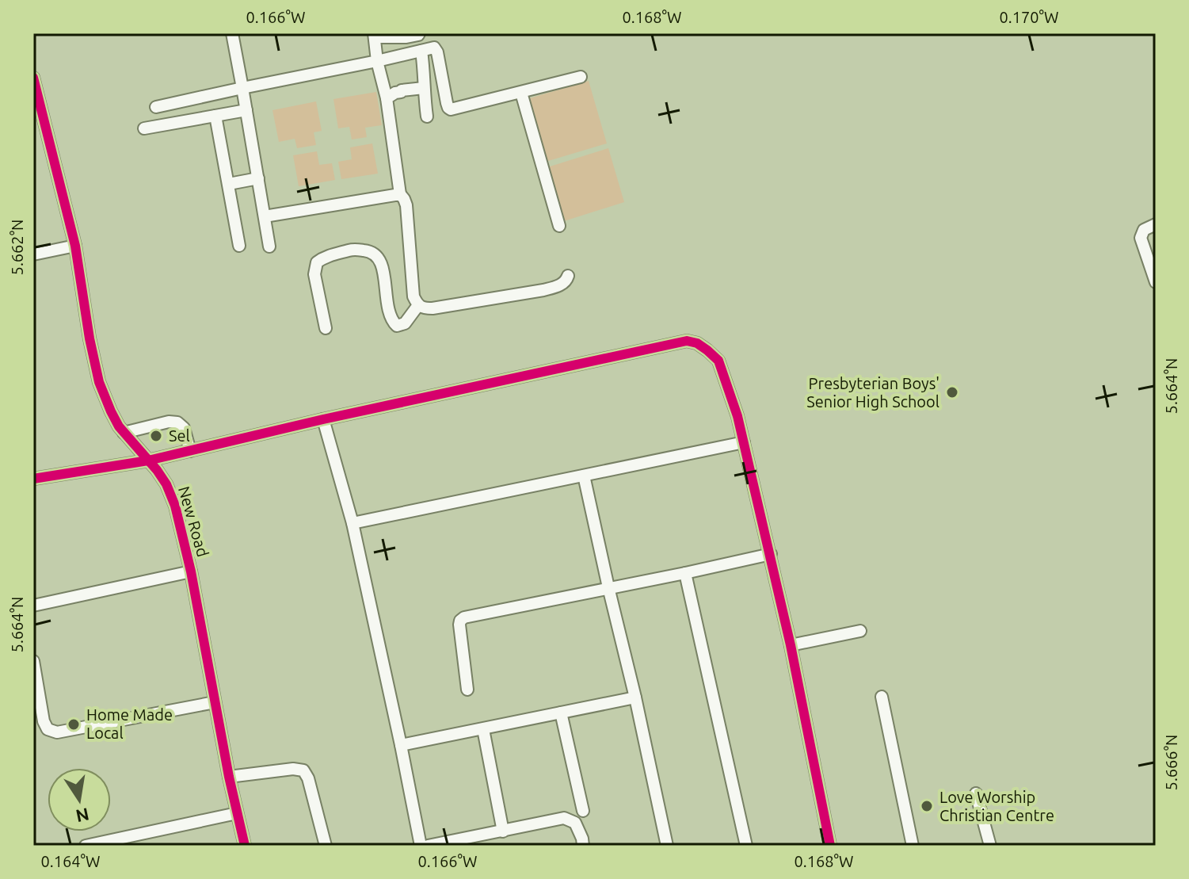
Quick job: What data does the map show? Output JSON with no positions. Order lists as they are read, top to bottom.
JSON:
{
  "streets": {
    "street": ["New Road"]
  },
  "places": [
    "Presbyterian Boys' Senior High School",
    "Sel",
    "Home Made Local",
    "Love Worship Christian Centre"
  ],
  "north": "bottom",
  "coordinates": [
    "0.166°W",
    "0.168°W",
    "0.170°W",
    "5.662°N",
    "5.664°N",
    "5.666°N",
    "0.164°W"
  ]
}
